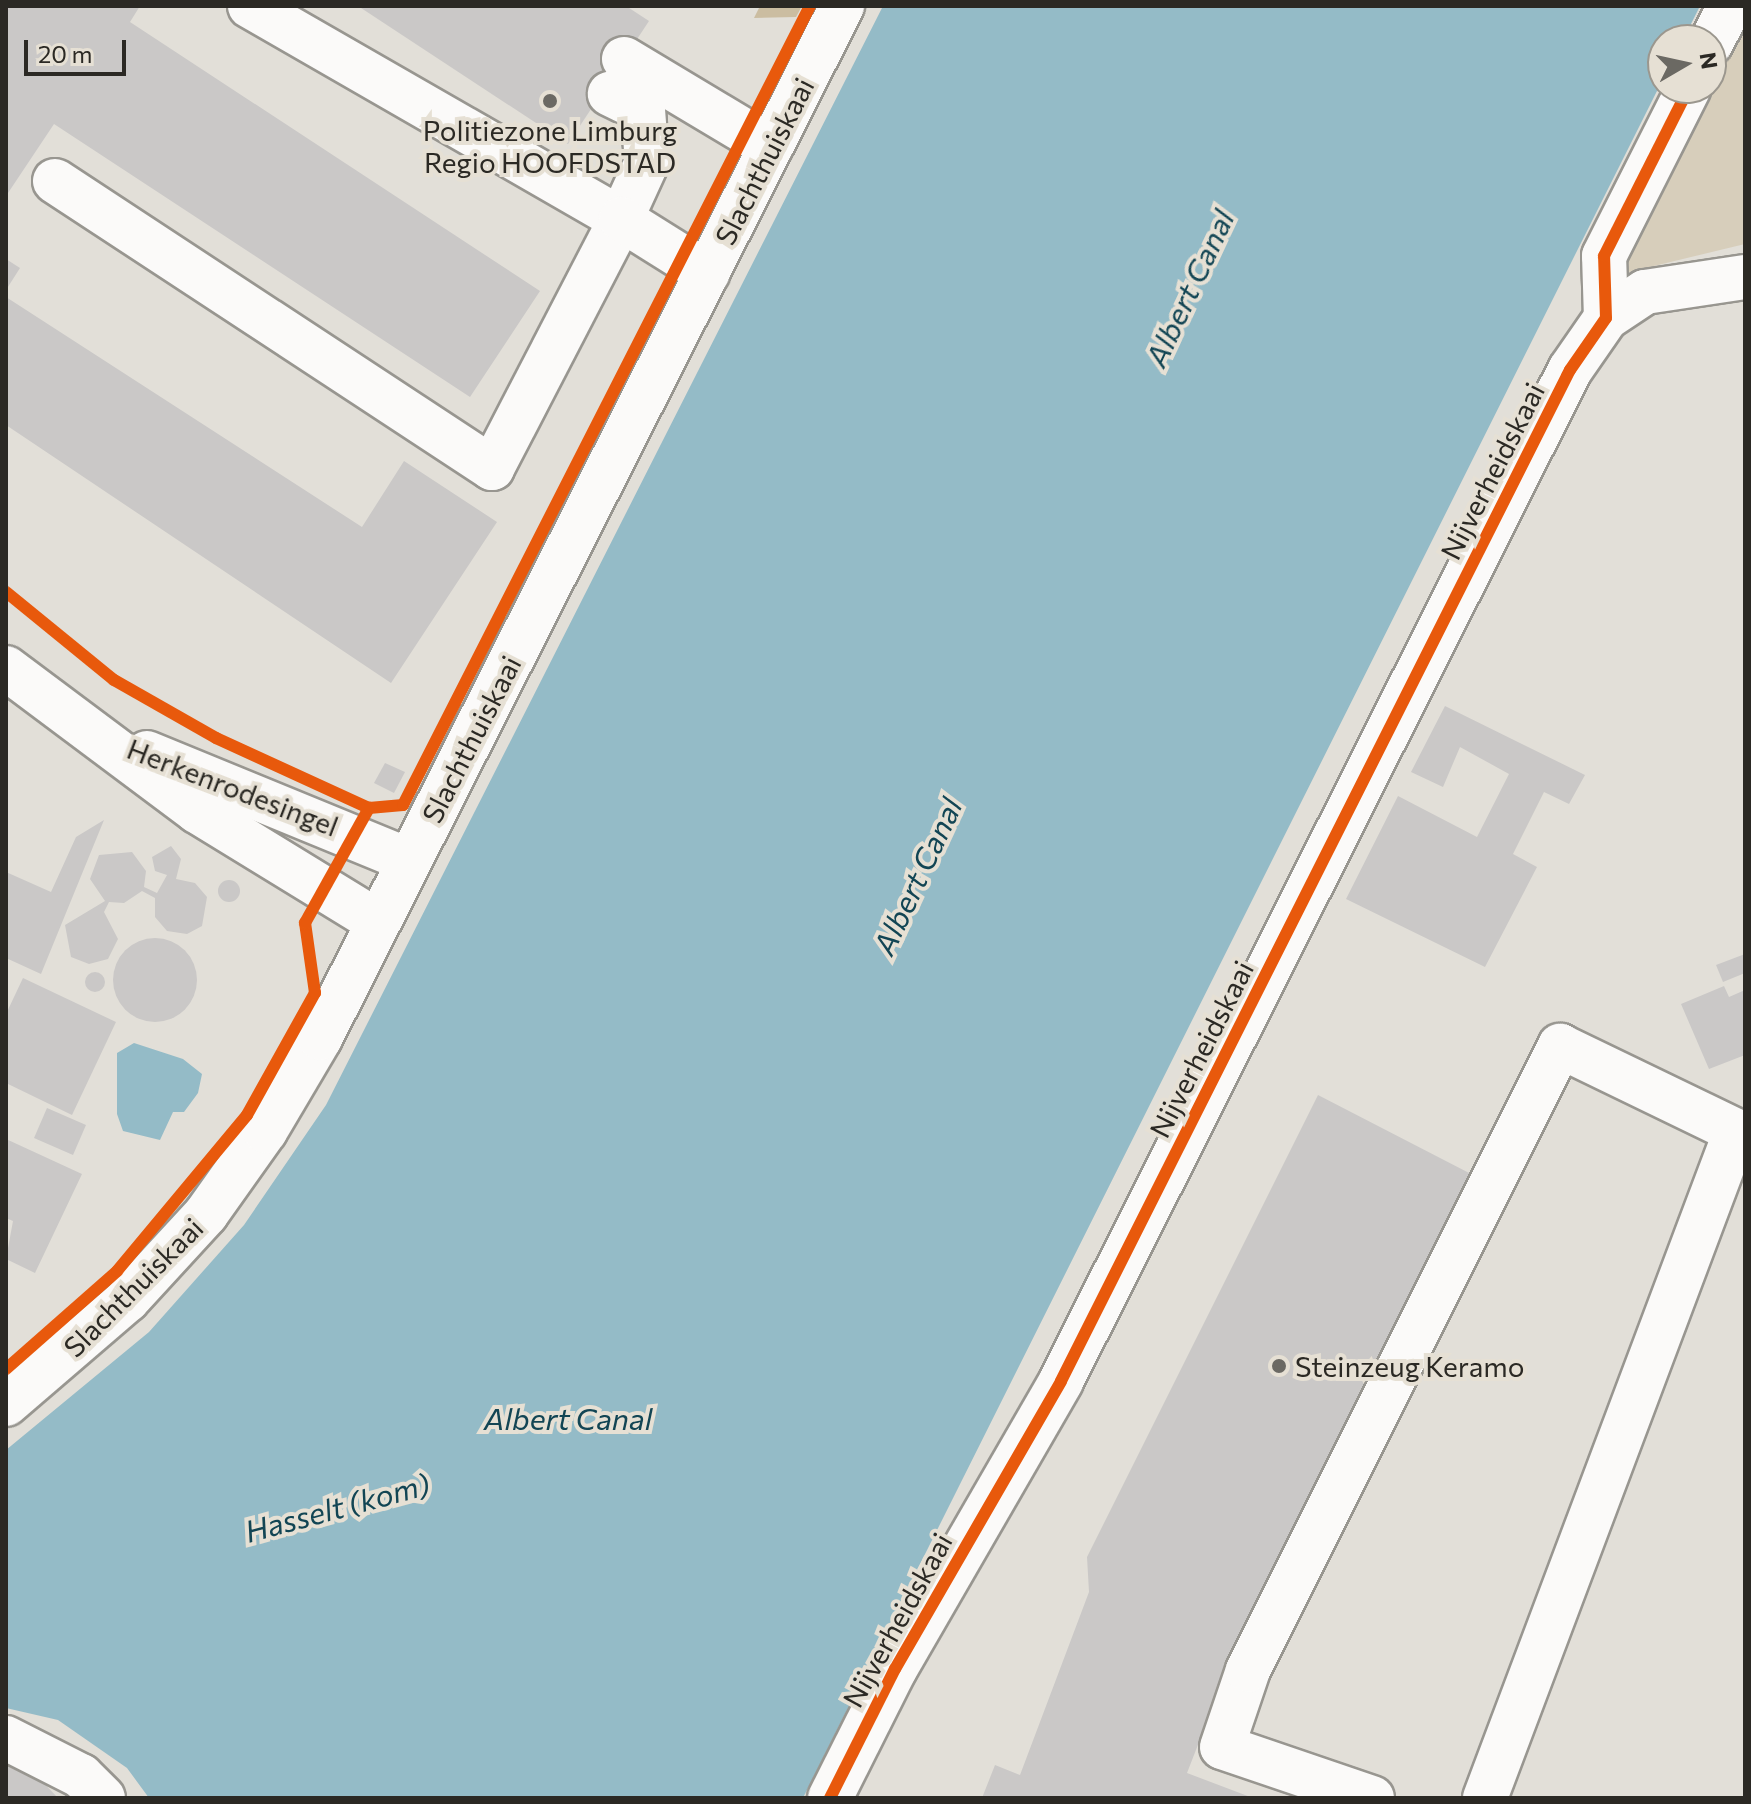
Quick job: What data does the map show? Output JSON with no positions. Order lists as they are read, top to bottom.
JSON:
{
  "streets": {
    "street": ["Slachthuiskaai", "Nijverheidskaai", "Herkenrodesingel"]
  },
  "crossings": [
    ["Slachthuiskaai", "Herkenrodesingel"]
  ],
  "water": ["Albert Canal", "Hasselt (kom)"],
  "places": ["Politiezone Limburg Regio HOOFDSTAD", "Steinzeug Keramo"],
  "scale_bar": "20 m",
  "north": "right"
}
